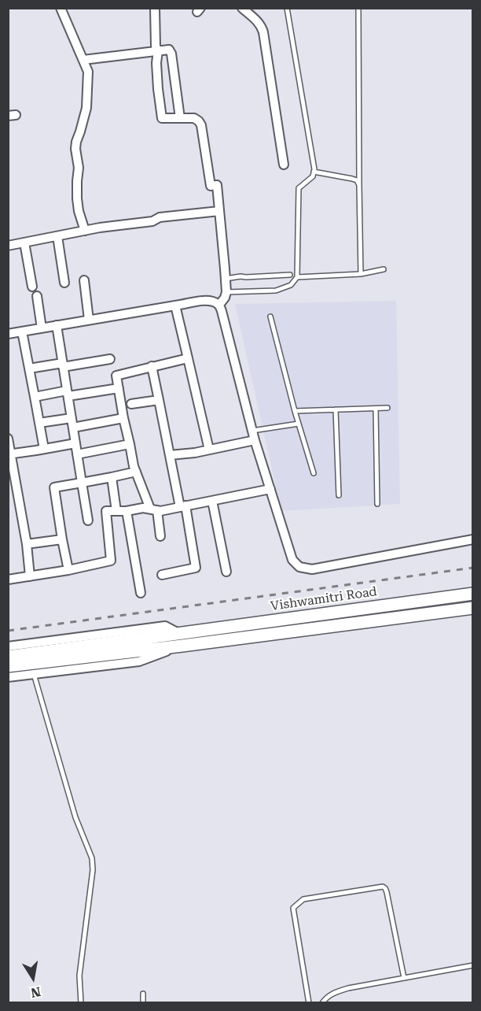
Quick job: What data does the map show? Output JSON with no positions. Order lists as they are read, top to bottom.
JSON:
{
  "streets": {
    "main road": ["Vishwamitri Road"]
  },
  "north": "bottom"
}
